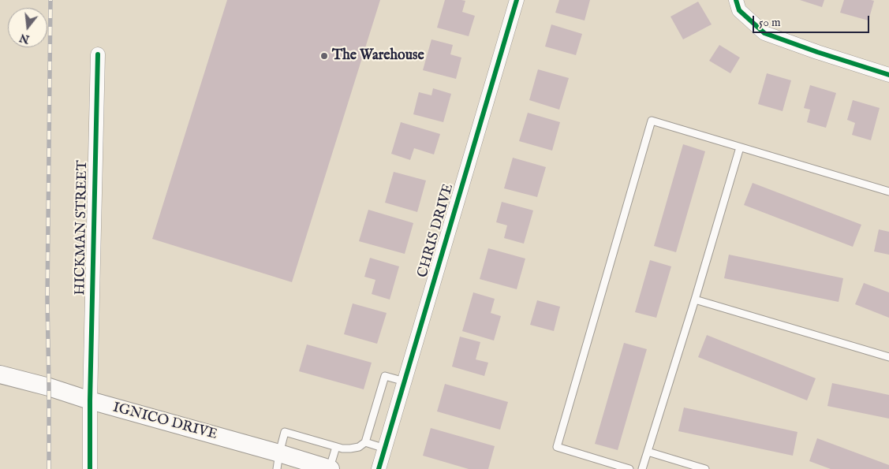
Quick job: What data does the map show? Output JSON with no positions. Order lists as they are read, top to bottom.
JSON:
{
  "streets": {
    "street": ["HICKMAN STREET", "CHRIS DRIVE", "IGNICO DRIVE"]
  },
  "crossings": [
    ["HICKMAN STREET", "IGNICO DRIVE"]
  ],
  "places": ["The Warehouse"],
  "scale_bar": "50 m",
  "north": "bottom"
}
